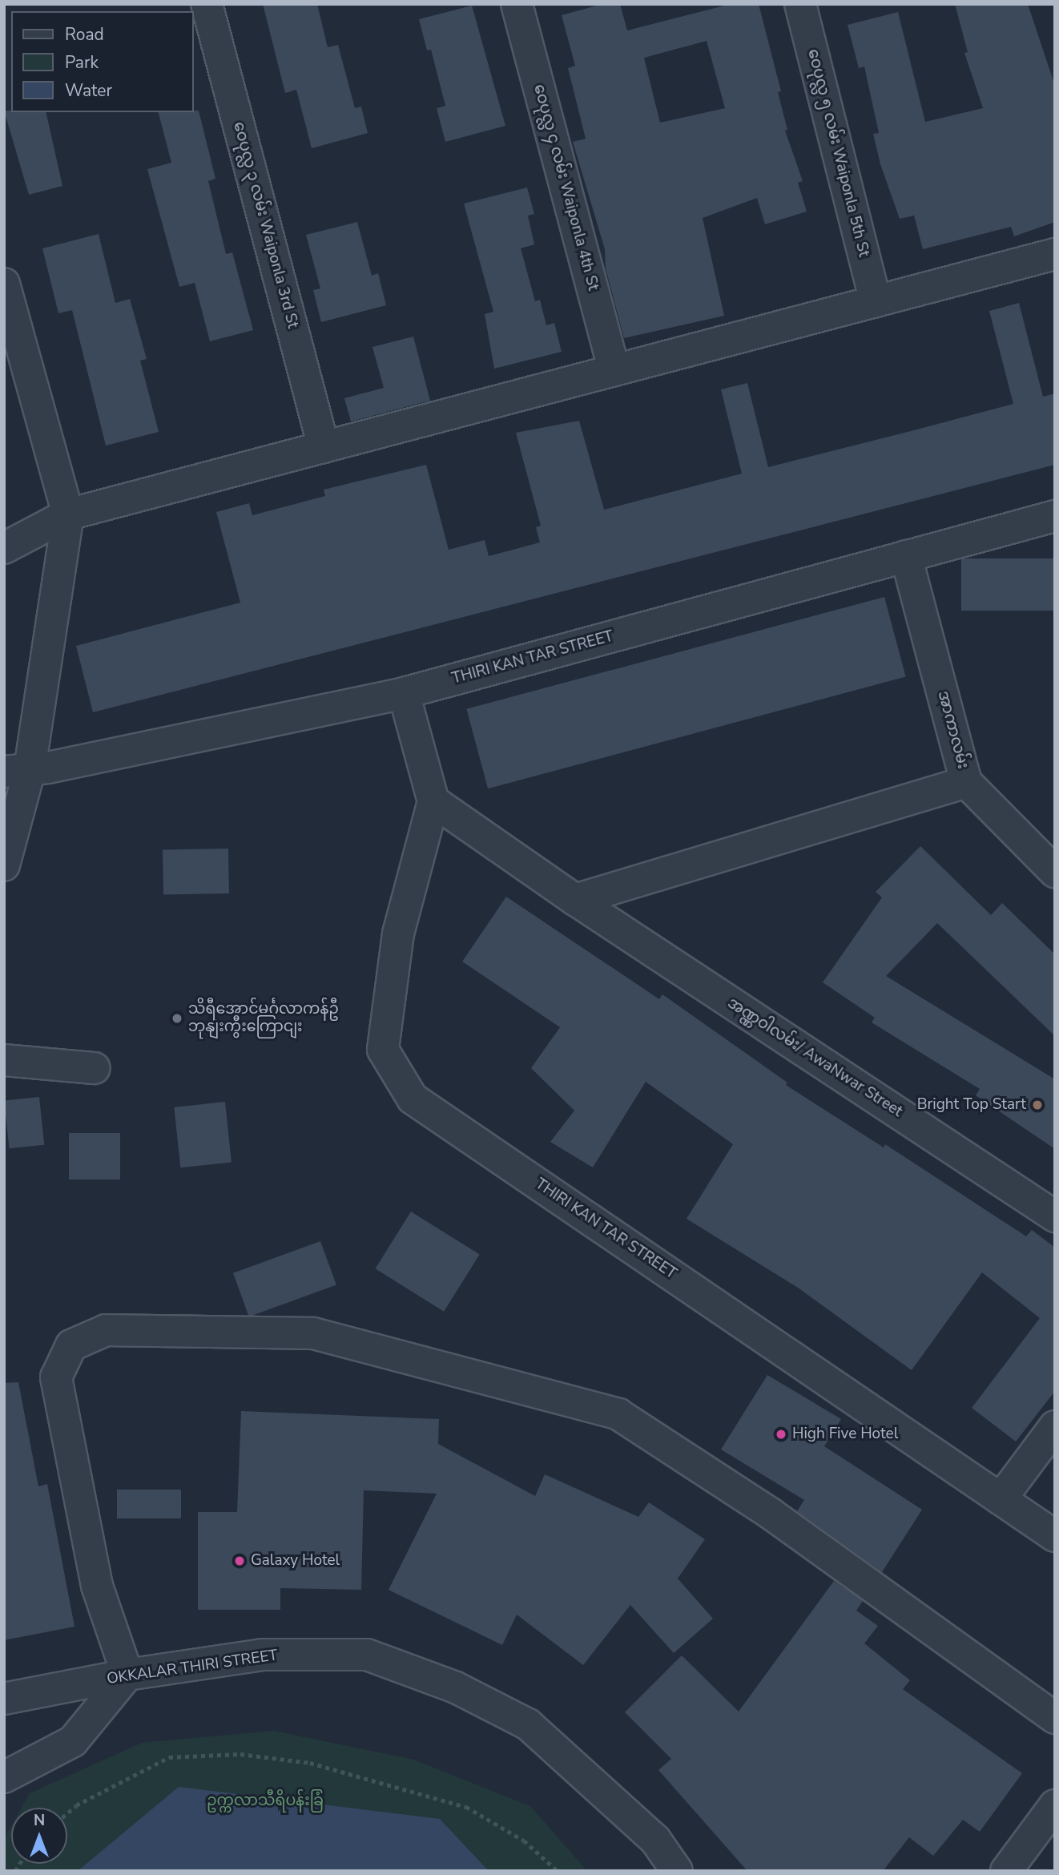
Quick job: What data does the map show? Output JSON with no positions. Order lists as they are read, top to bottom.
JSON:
{
  "streets": {
    "street": [
      "ဝေပုလ္လ ၅ လမ်း Waiponla 5th St",
      "ဝေပုလ္လ ၄ လမ်း Waiponla 4th St",
      "ဝေပုလ္လ ၃ လမ်း Waiponla 3rd St",
      "THIRI KAN TAR STREET",
      "အာကာလမ်း",
      "အဏ္ဏဝါလမ်း/ AwaNwar Street",
      "OKKALAR THIRI STREET"
    ]
  },
  "crossings": [
    ["THIRI KAN TAR STREET", "အာကာလမ်း"],
    ["THIRI KAN TAR STREET", "အဏ္ဏဝါလမ်း/ AwaNwar Street"]
  ],
  "parks": ["ဥက္ကလာသီရိပန်းခြံ"],
  "places": [
    "သိရီအောင်မင်္ဂလာကန်ဦ ဘုနျးကွီးကြောငျး",
    "Bright Top Start",
    "High Five Hotel",
    "Galaxy Hotel"
  ],
  "legend": ["Road", "Park", "Water"],
  "north": "top"
}
